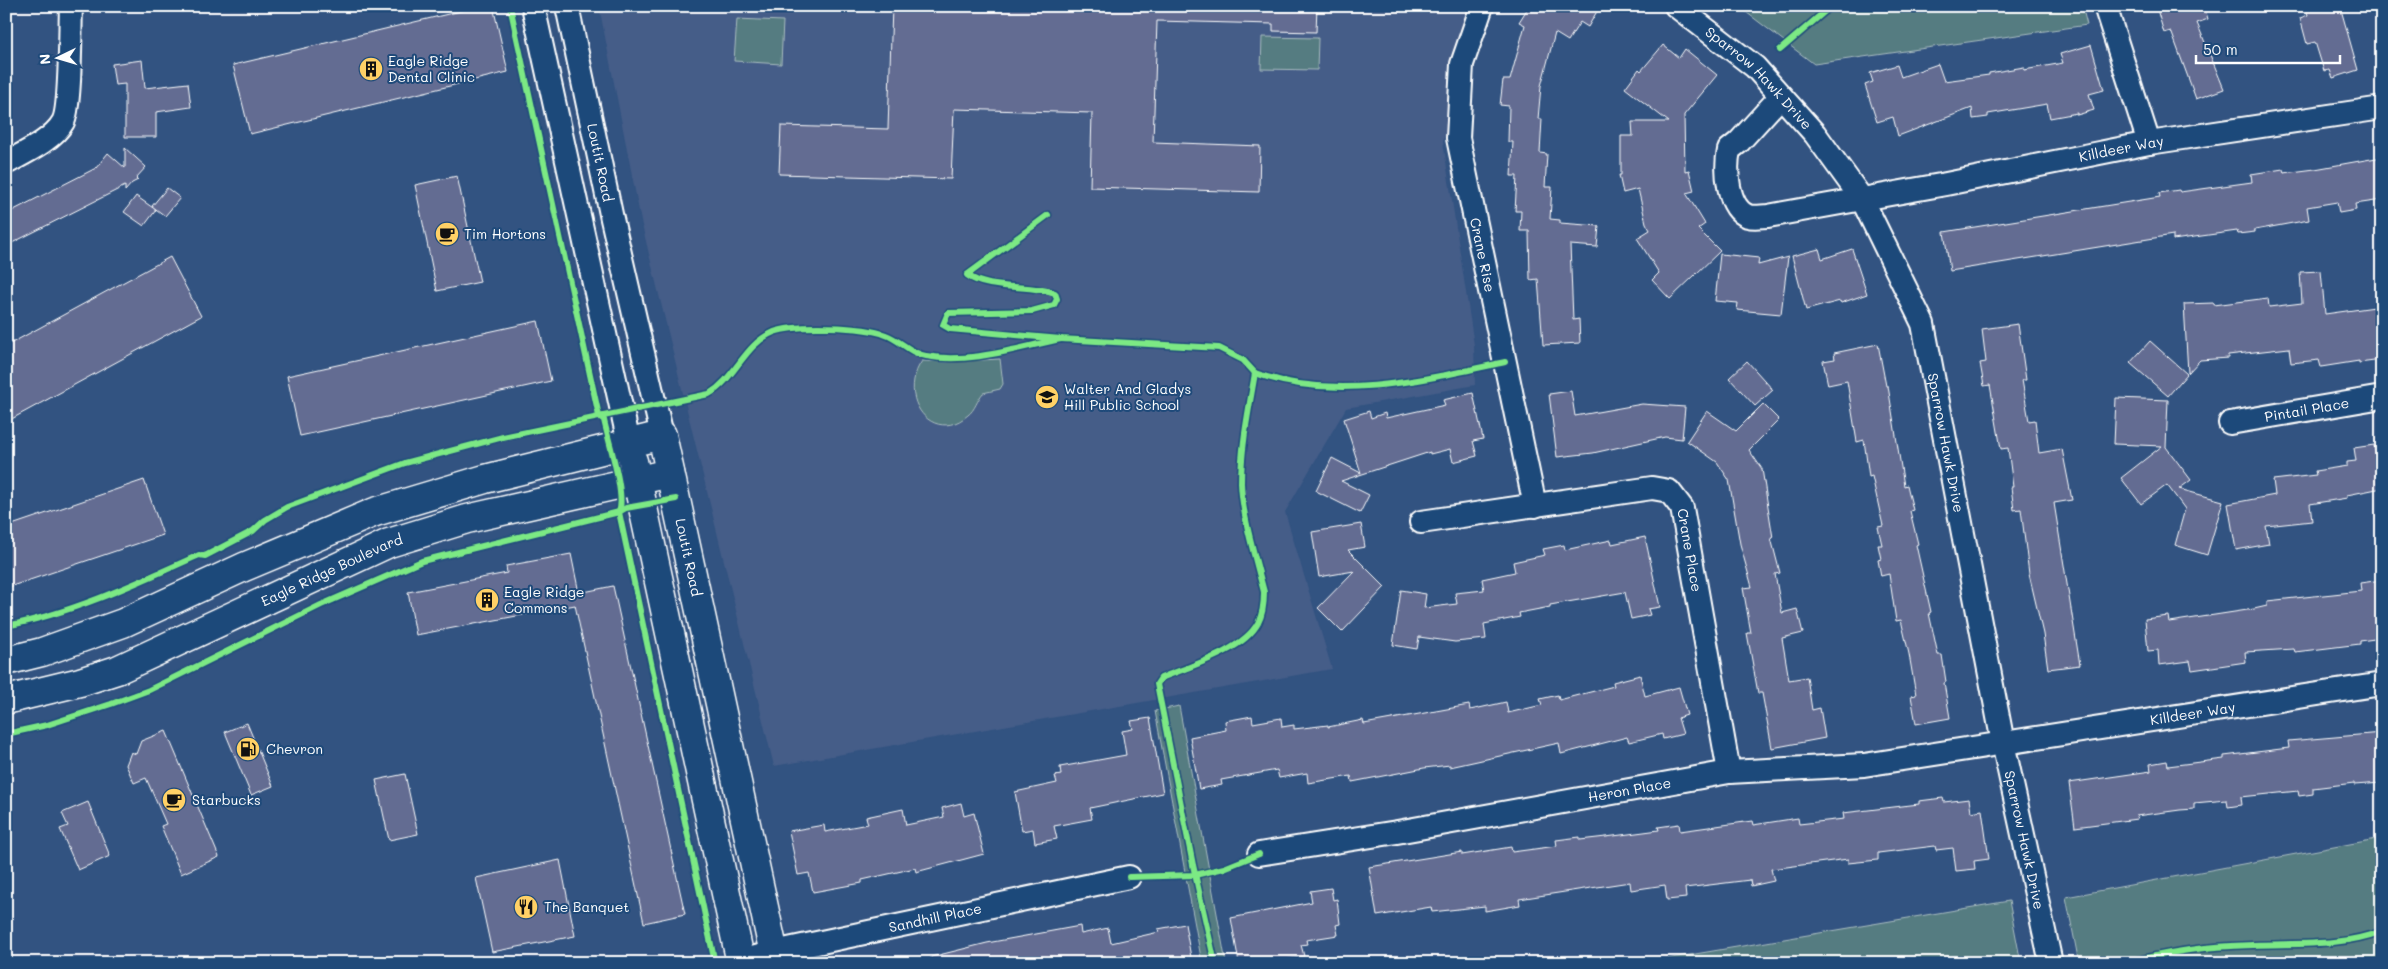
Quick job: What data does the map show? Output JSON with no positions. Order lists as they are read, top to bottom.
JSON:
{
  "streets": {
    "street": [
      "Sparrow Hawk Drive",
      "Killdeer Way",
      "Loutit Road",
      "Crane Rise",
      "Pintail Place",
      "Crane Place",
      "Eagle Ridge Boulevard",
      "Heron Place",
      "Sandhill Place"
    ]
  },
  "crossings": [
    ["Sparrow Hawk Drive", "Killdeer Way"],
    ["Sparrow Hawk Drive", "Heron Place"],
    ["Killdeer Way", "Heron Place"],
    ["Loutit Road", "Eagle Ridge Boulevard"],
    ["Loutit Road", "Sandhill Place"],
    ["Crane Rise", "Crane Place"],
    ["Crane Place", "Heron Place"]
  ],
  "places": {
    "building": ["Eagle Ridge Dental Clinic", "Eagle Ridge Commons"],
    "cafe": ["Tim Hortons", "Starbucks"],
    "school or university": ["Walter And Gladys Hill Public School"],
    "fuel station": ["Chevron"],
    "restaurant": ["The Banquet"]
  },
  "scale_bar": "50 m",
  "north": "left"
}
